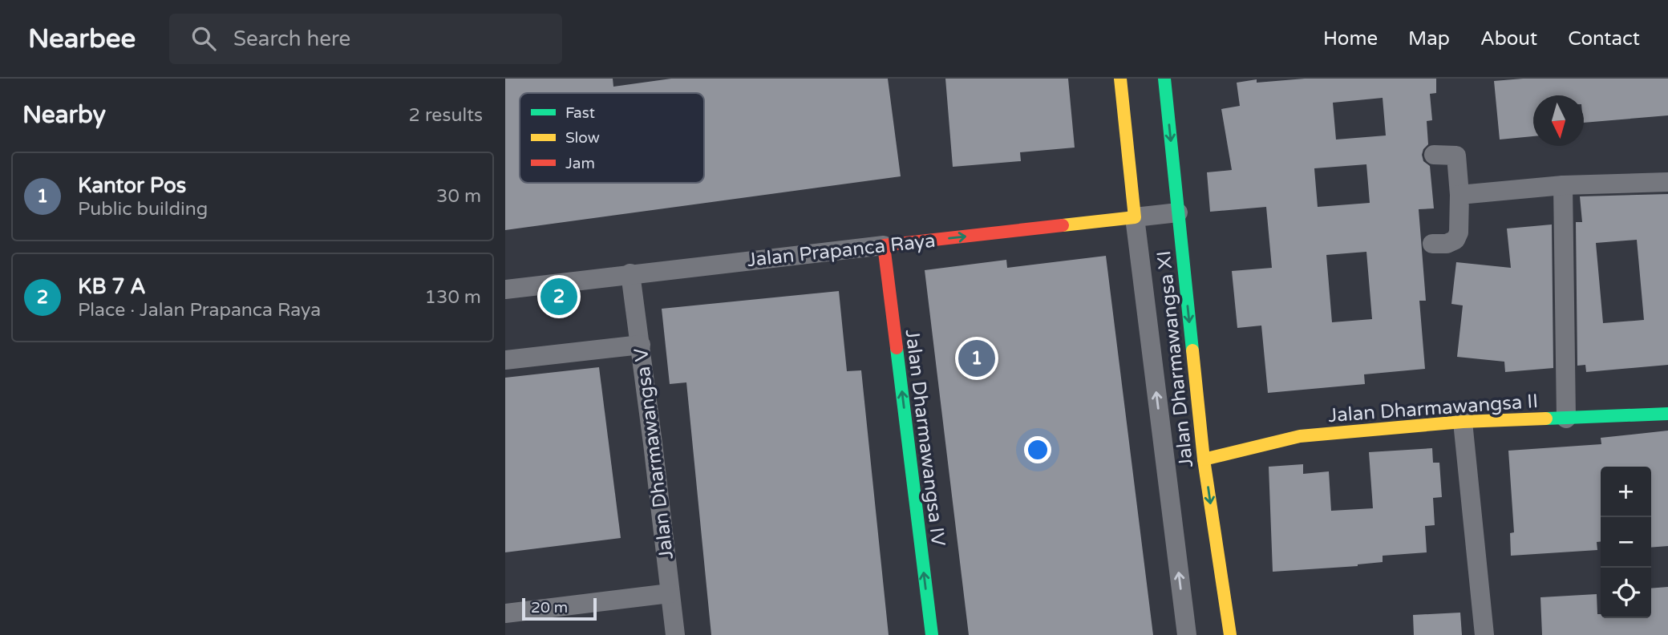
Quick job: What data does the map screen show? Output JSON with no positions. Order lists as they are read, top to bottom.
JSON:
{
  "streets": {
    "street": [
      "Jalan Prapanca Raya",
      "Jalan Dharmawangsa XI",
      "Jalan Dharmawangsa II",
      "Jalan Dharmawangsa IV",
      "Jalan Dharmawangsa V"
    ]
  },
  "crossings": [
    ["Jalan Prapanca Raya", "Jalan Dharmawangsa XI"],
    ["Jalan Prapanca Raya", "Jalan Dharmawangsa IV"],
    ["Jalan Prapanca Raya", "Jalan Dharmawangsa V"],
    ["Jalan Dharmawangsa XI", "Jalan Dharmawangsa II"]
  ],
  "one_way": ["Jalan Prapanca Raya", "Jalan Dharmawangsa IV"],
  "legend": ["Fast", "Slow", "Jam"],
  "scale_bar": "20 m",
  "north": "bottom",
  "page": {
    "header": "Nearbee",
    "search": "Search here",
    "nav": [
      "Home",
      "Map",
      "About",
      "Contact"
    ],
    "heading": ["Nearby", "2 results"],
    "list": [
      {
        "mark": "1",
        "name": "Kantor Pos",
        "note": "Public building",
        "value": "30 m"
      },
      {
        "mark": "2",
        "name": "KB 7 A",
        "note": "Place · Jalan Prapanca Raya",
        "value": "130 m"
      }
    ],
    "pins": ["2", "1"],
    "map_buttons": ["+", "−"],
    "scale": "20 m"
  }
}
